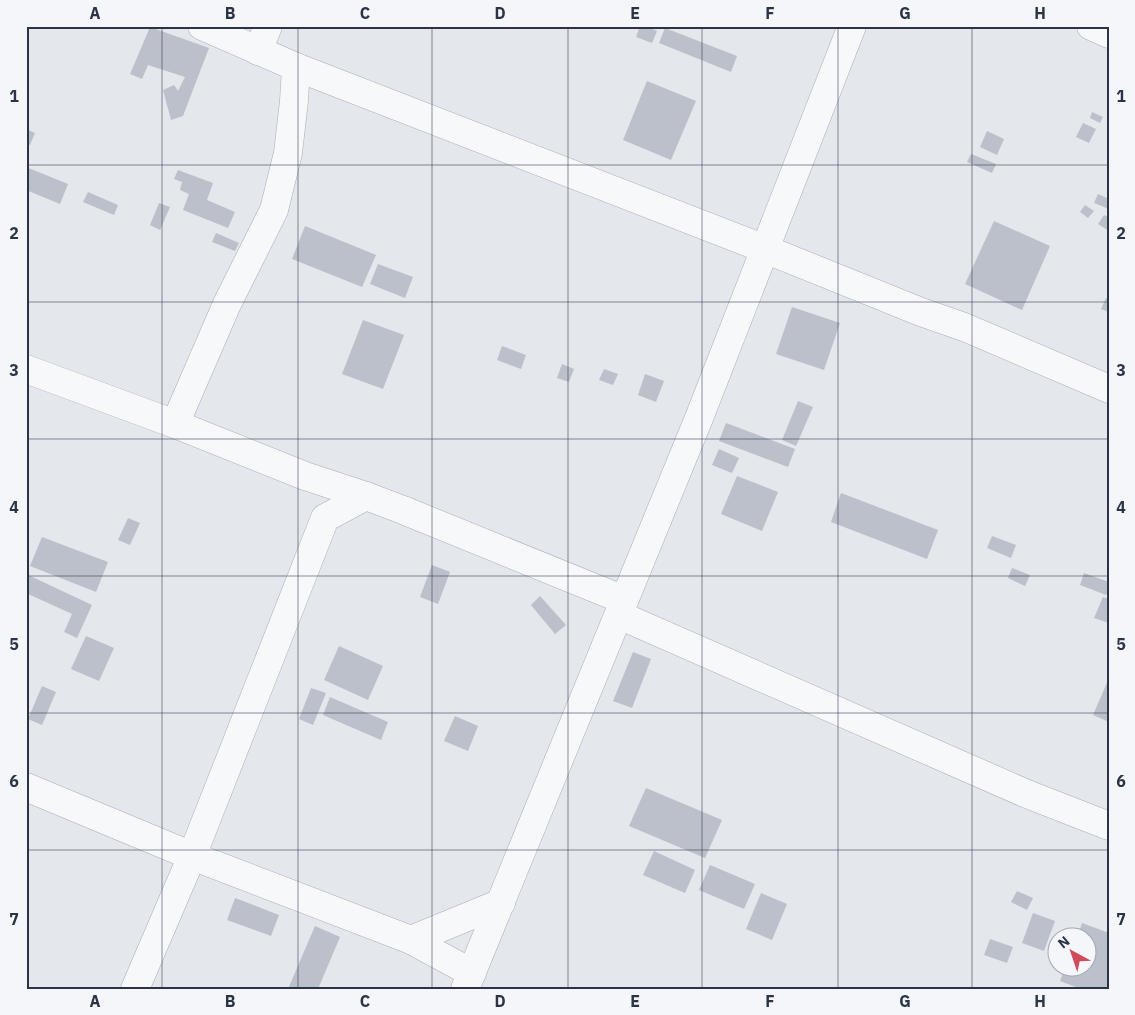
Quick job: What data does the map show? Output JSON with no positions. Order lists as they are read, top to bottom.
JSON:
{
  "north": "top left",
  "grid": {
    "columns": [
      "A",
      "B",
      "C",
      "D",
      "E",
      "F",
      "G",
      "H"
    ],
    "rows": [
      "1",
      "2",
      "3",
      "4",
      "5",
      "6",
      "7"
    ]
  }
}
